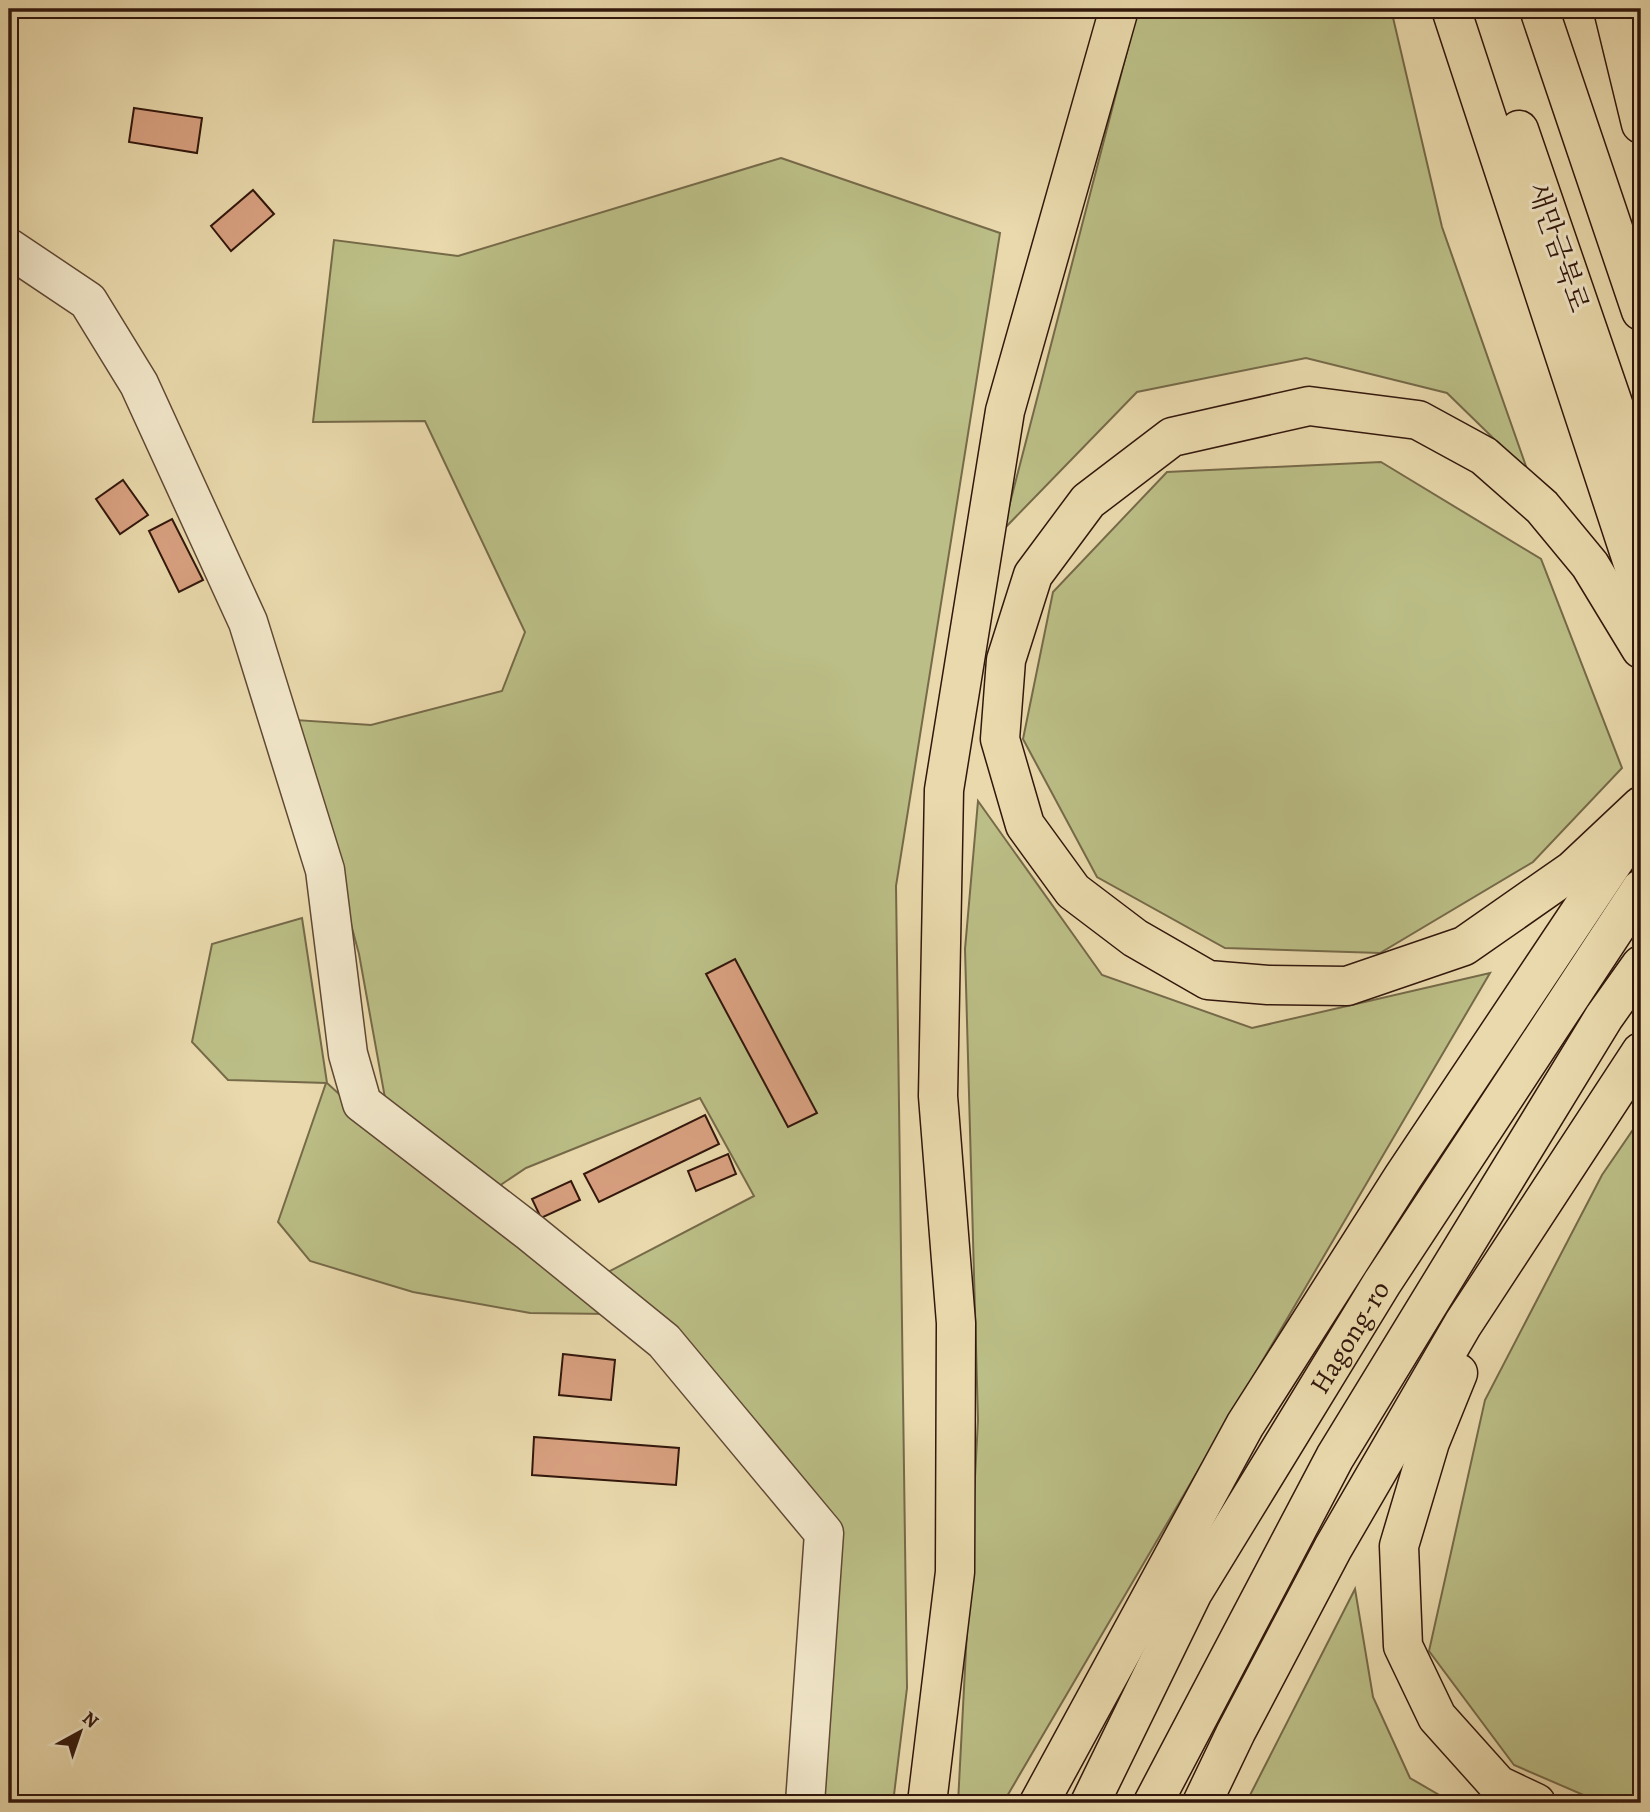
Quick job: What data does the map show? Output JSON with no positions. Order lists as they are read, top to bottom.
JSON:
{
  "streets": {
    "main road": ["새만금북로", "Hagong-ro"]
  },
  "north": "top right"
}
